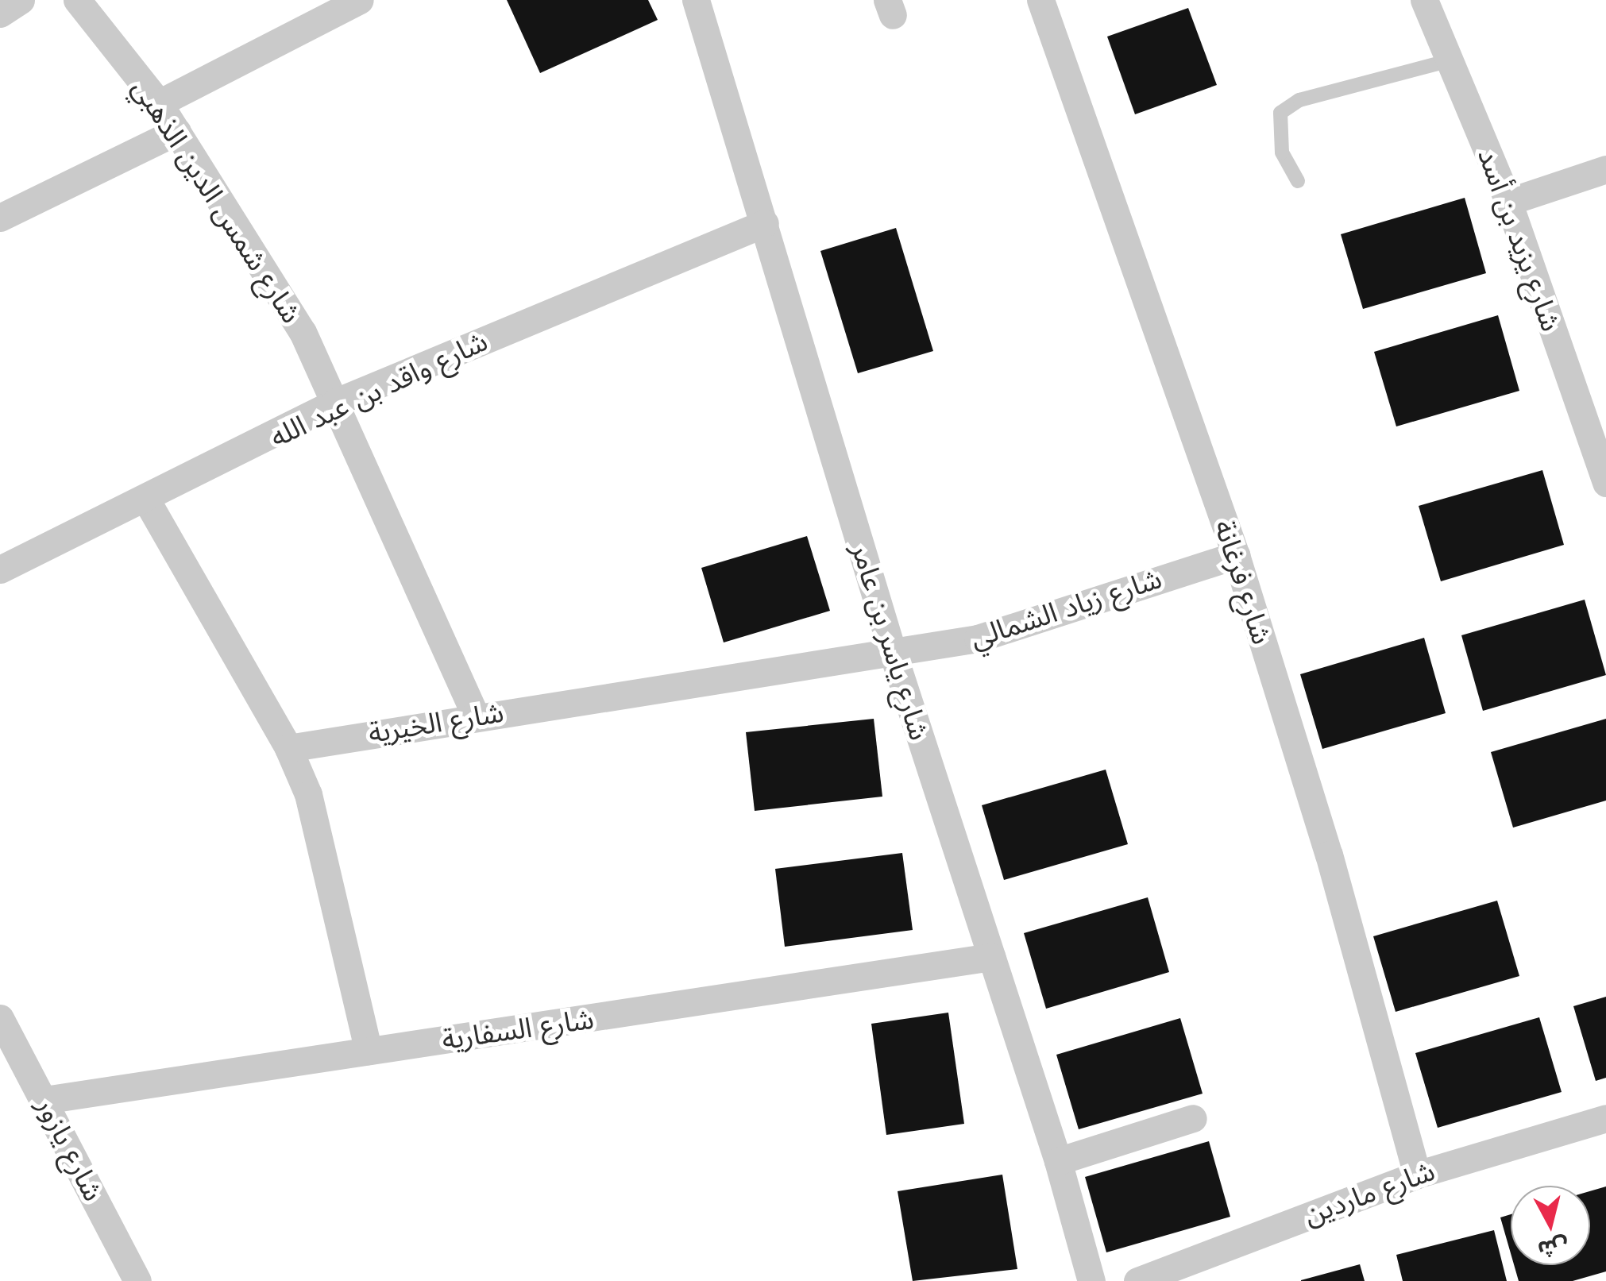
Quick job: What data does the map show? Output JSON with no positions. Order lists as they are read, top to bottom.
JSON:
{
  "streets": {
    "street": [
      "شارع شمس الدين الذهبي",
      "شارع يزيد بن أسد",
      "شارع واقد بن عبد الله",
      "شارع فرغانة",
      "شارع زياد الشمالي",
      "شارع ياسر بن عامر",
      "شارع الخيرية",
      "شارع السفارية",
      "شارع يازور",
      "شارع ماردين"
    ]
  },
  "crossings": [
    ["شارع شمس الدين الذهبي", "شارع واقد بن عبد الله"],
    ["شارع شمس الدين الذهبي", "شارع الخيرية"],
    ["شارع واقد بن عبد الله", "شارع ياسر بن عامر"],
    ["شارع فرغانة", "شارع زياد الشمالي"],
    ["شارع فرغانة", "شارع ماردين"],
    ["شارع زياد الشمالي", "شارع ياسر بن عامر"],
    ["شارع زياد الشمالي", "شارع الخيرية"],
    ["شارع ياسر بن عامر", "شارع الخيرية"],
    ["شارع ياسر بن عامر", "شارع السفارية"],
    ["شارع السفارية", "شارع يازور"]
  ],
  "north": "bottom"
}
